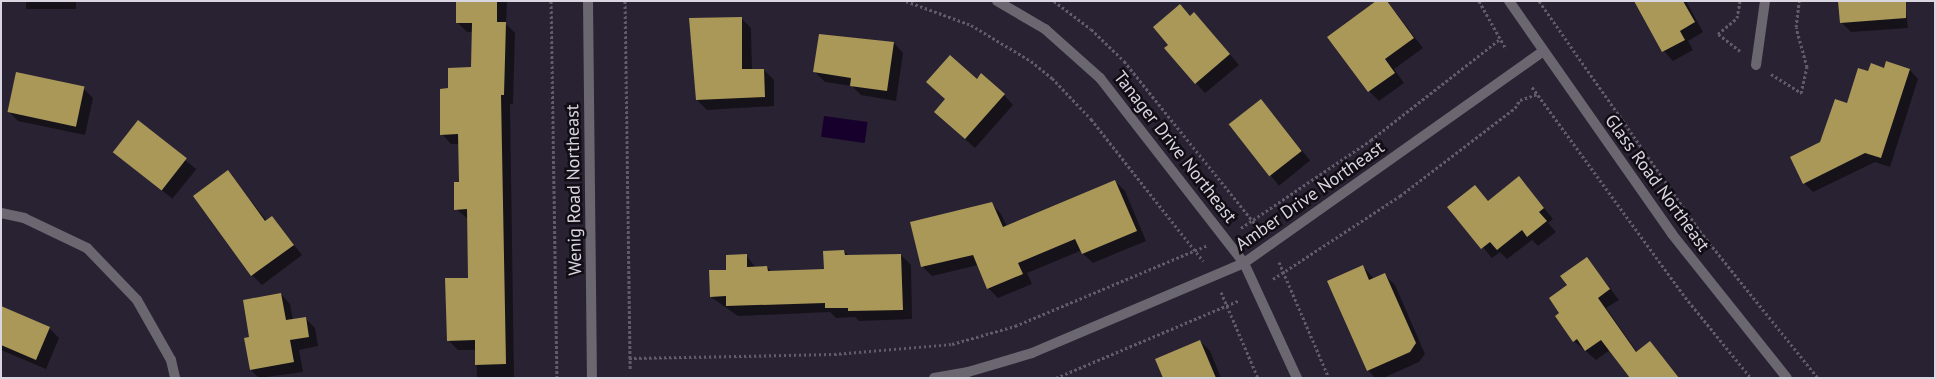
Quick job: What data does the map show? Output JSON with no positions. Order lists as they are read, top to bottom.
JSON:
{
  "streets": {
    "street": [
      "Tanager Drive Northeast",
      "Glass Road Northeast",
      "Wenig Road Northeast",
      "Amber Drive Northeast"
    ]
  },
  "crossings": [
    ["Tanager Drive Northeast", "Amber Drive Northeast"],
    ["Glass Road Northeast", "Amber Drive Northeast"]
  ]
}
